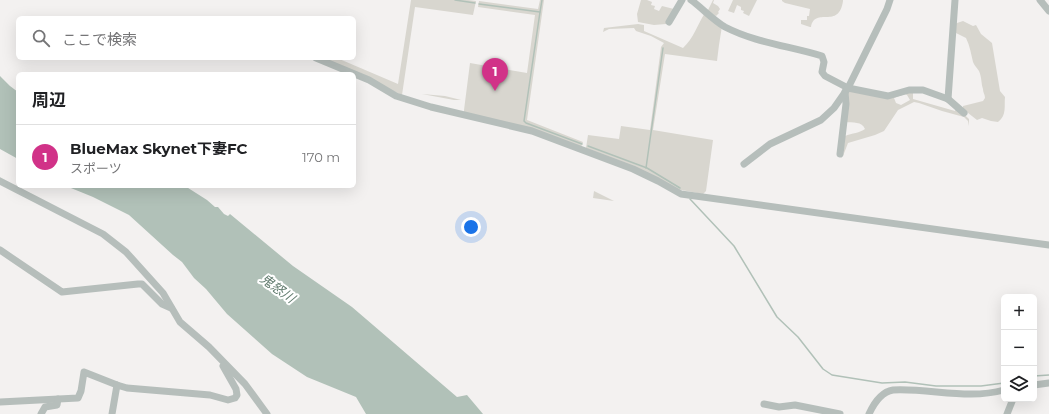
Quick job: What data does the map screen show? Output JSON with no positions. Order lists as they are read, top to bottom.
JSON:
{
  "water": ["鬼怒川"],
  "page": {
    "search": "ここで検索",
    "pins": "1",
    "heading": "周辺",
    "list": [
      {
        "mark": "1",
        "name": "BlueMax Skynet下妻FC",
        "note": "スポーツ",
        "value": "170 m"
      }
    ],
    "map_buttons": ["+", "−"]
  }
}
